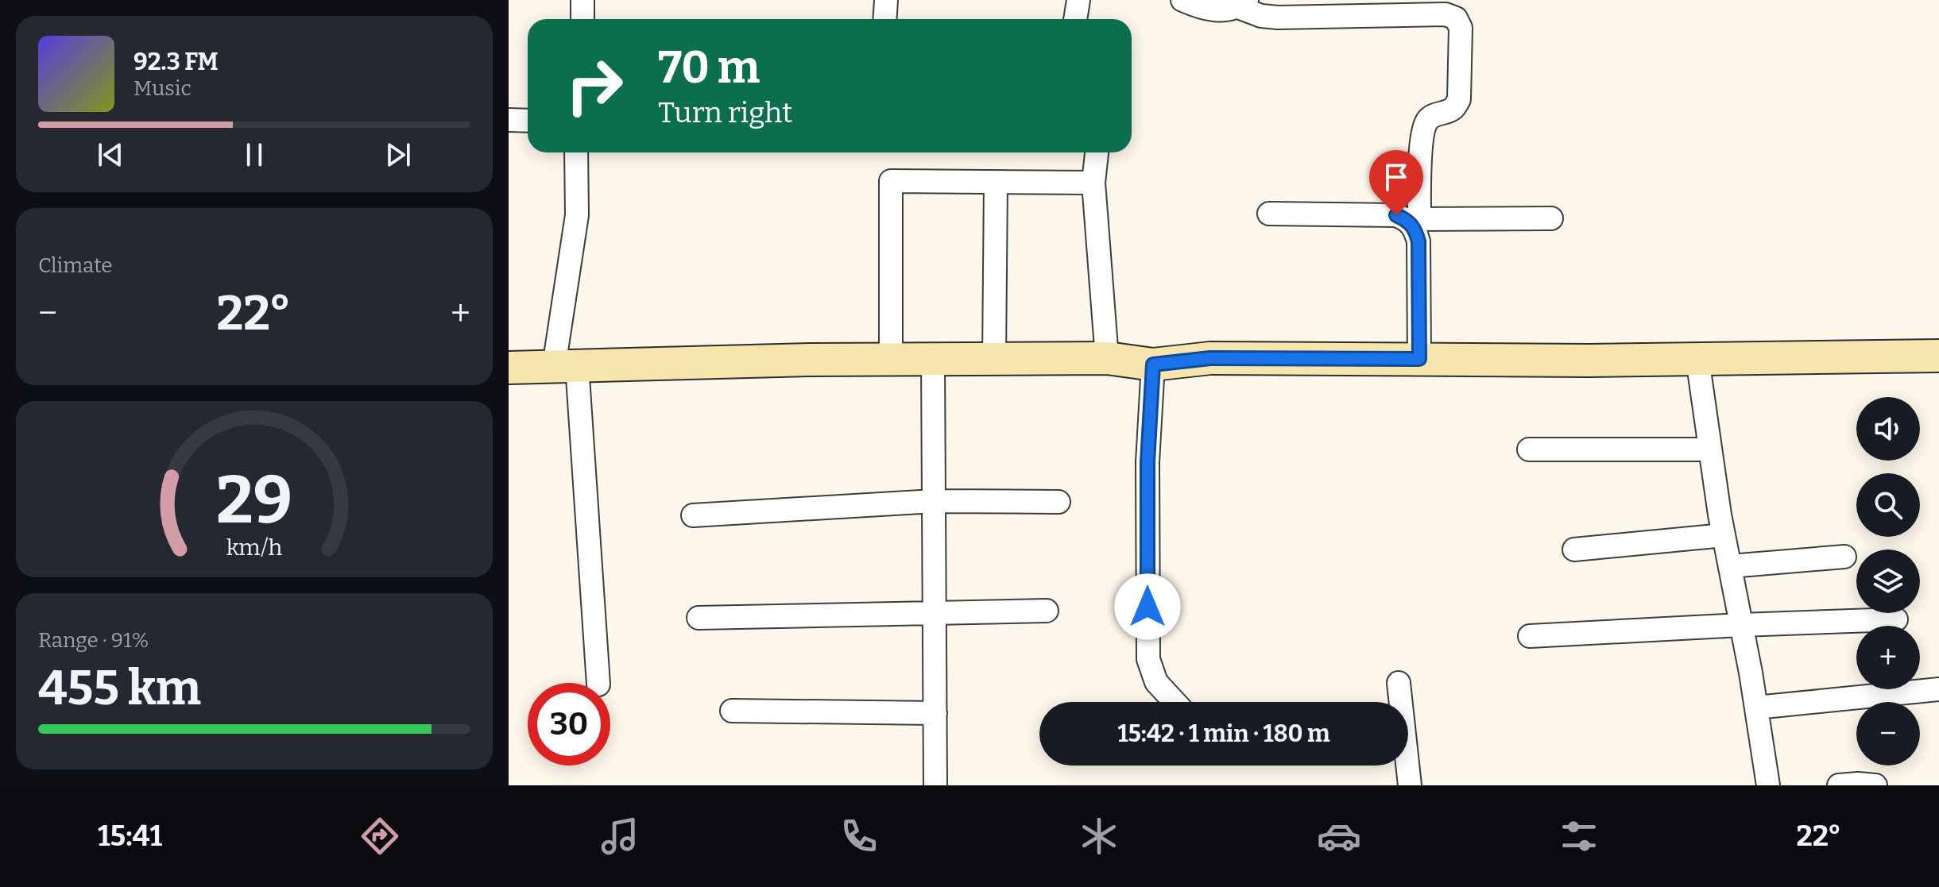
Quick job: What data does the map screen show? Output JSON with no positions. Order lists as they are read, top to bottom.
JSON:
{
  "page": {
    "turn": ["70 m", "Turn right"],
    "song": ["92.3 FM", "Music"],
    "tile": [
      "Climate",
      ["Range · 91%", "455 km"]
    ],
    "heat": ["−", "22°", "+"],
    "map_buttons": ["+", "−"],
    "limit": "30",
    "trip": "15:42 · 1 min · 180 m",
    "tabs": ["15:41", "22°"],
    "gauge": ["29", "km/h"]
  }
}
